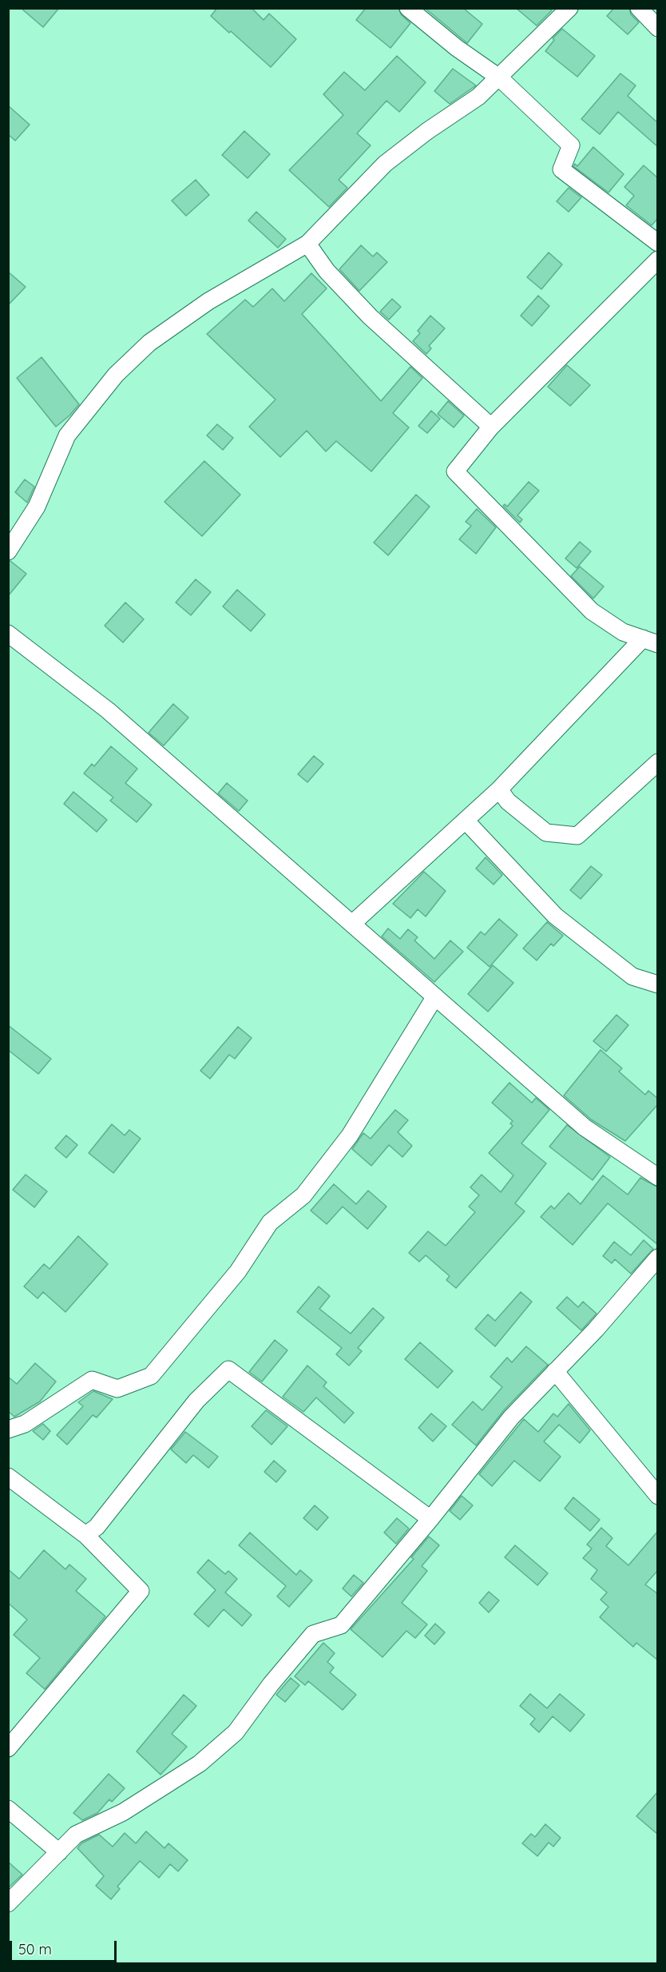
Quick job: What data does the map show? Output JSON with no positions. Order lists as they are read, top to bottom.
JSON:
{
  "scale_bar": "50 m"
}
